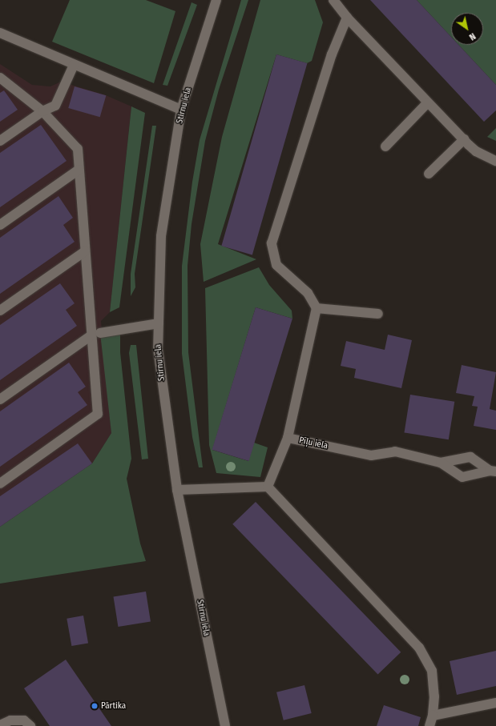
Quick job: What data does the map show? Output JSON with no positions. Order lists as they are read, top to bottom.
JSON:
{
  "streets": {
    "street": ["Stirnu iela", "Pīļu iela"]
  },
  "places": ["Pārtika"],
  "north": "bottom right"
}
